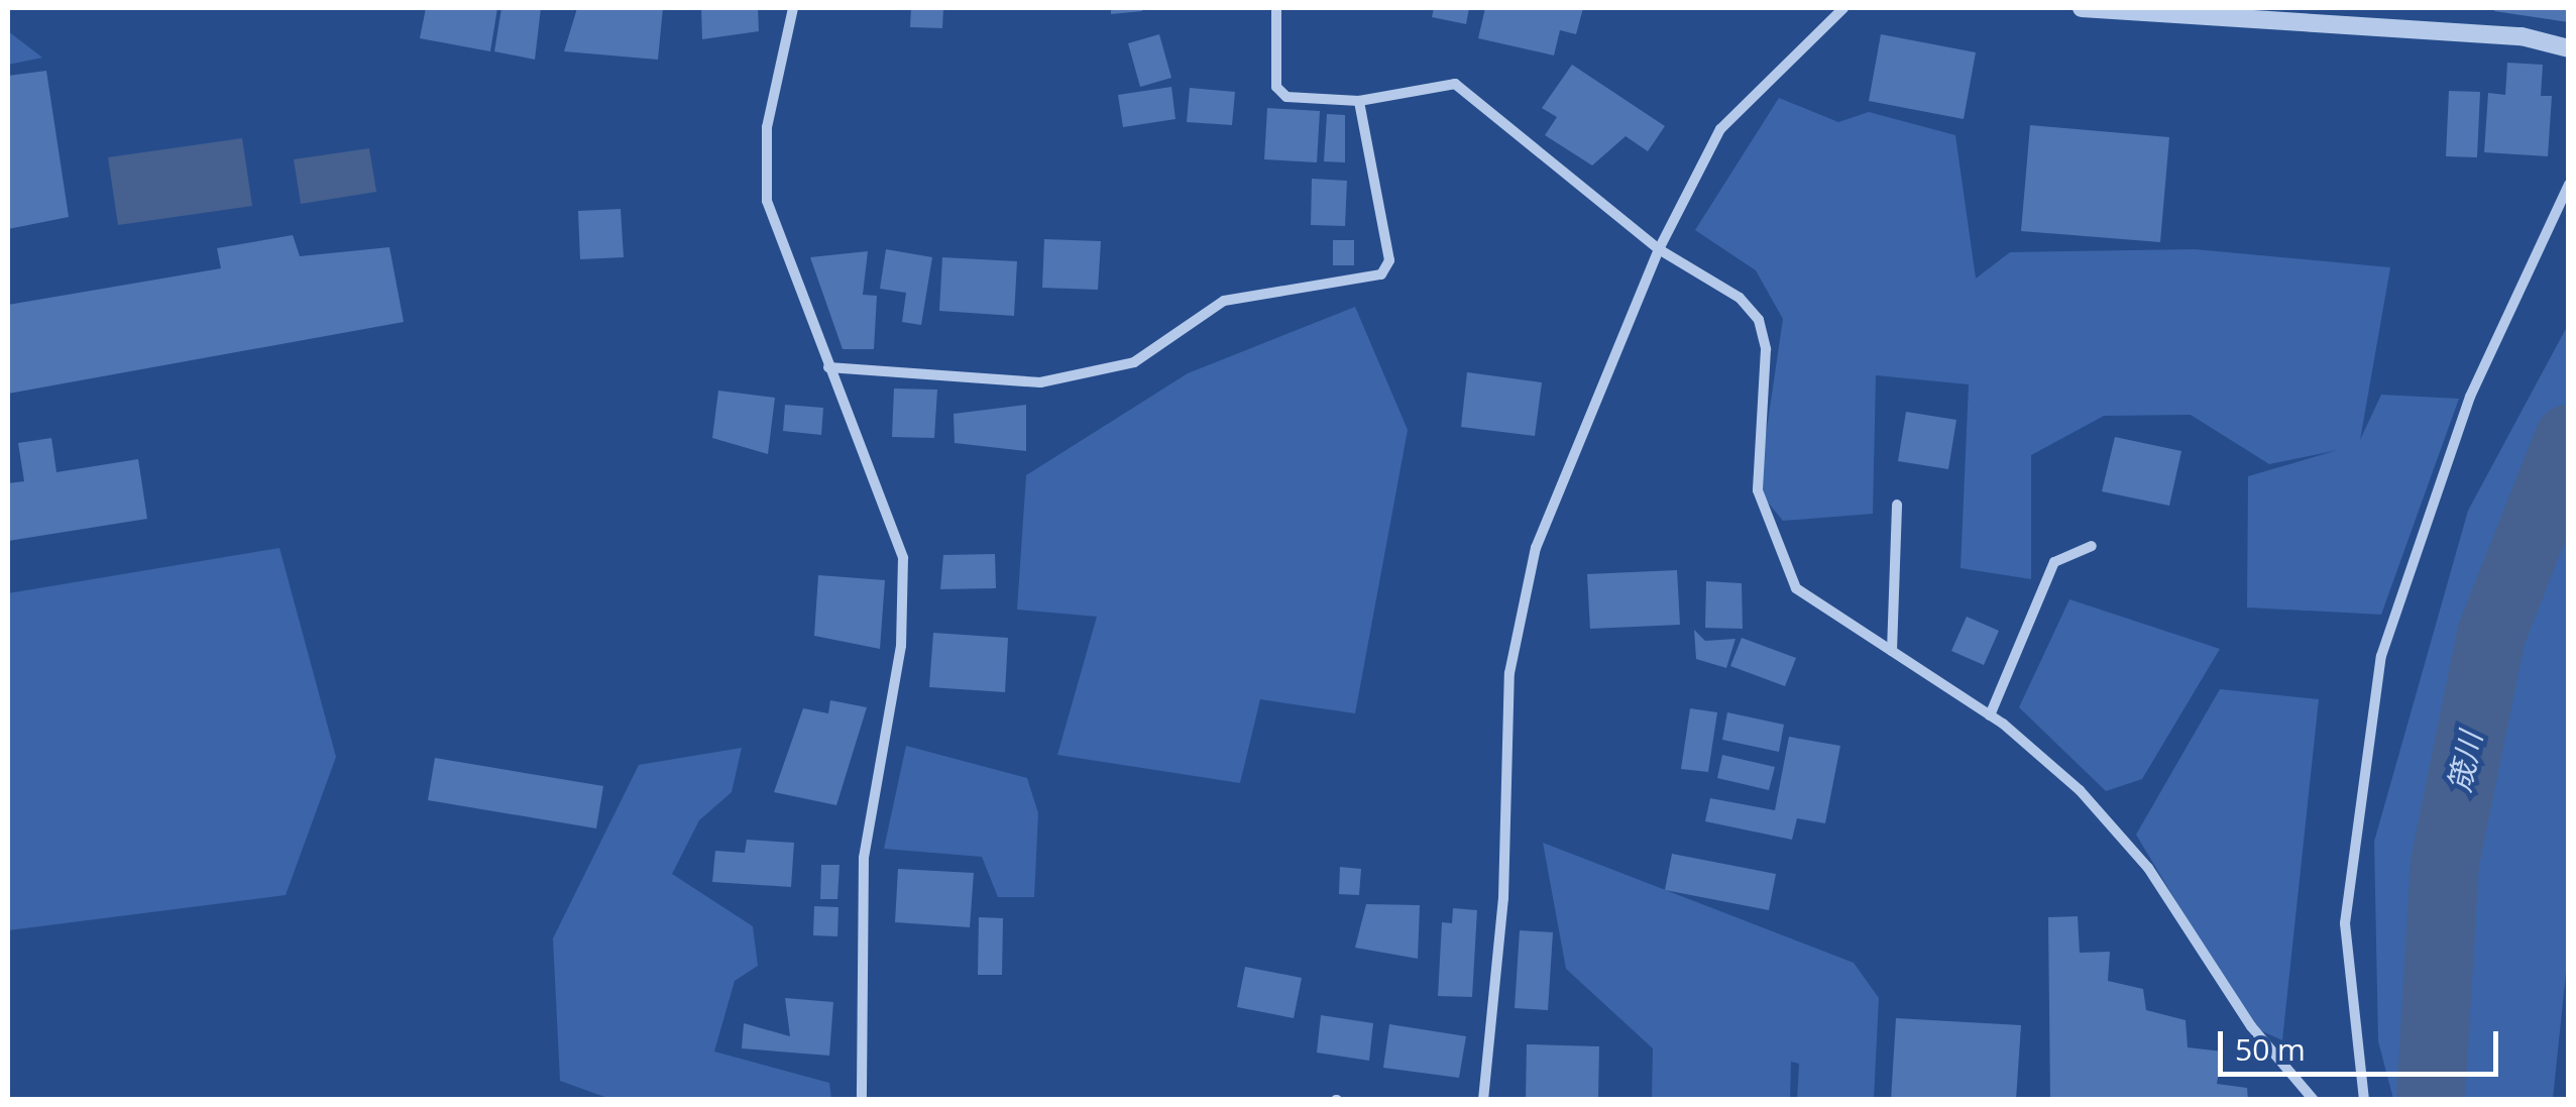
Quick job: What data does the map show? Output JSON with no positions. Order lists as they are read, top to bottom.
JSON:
{
  "water": ["筬川"],
  "scale_bar": "50 m"
}
